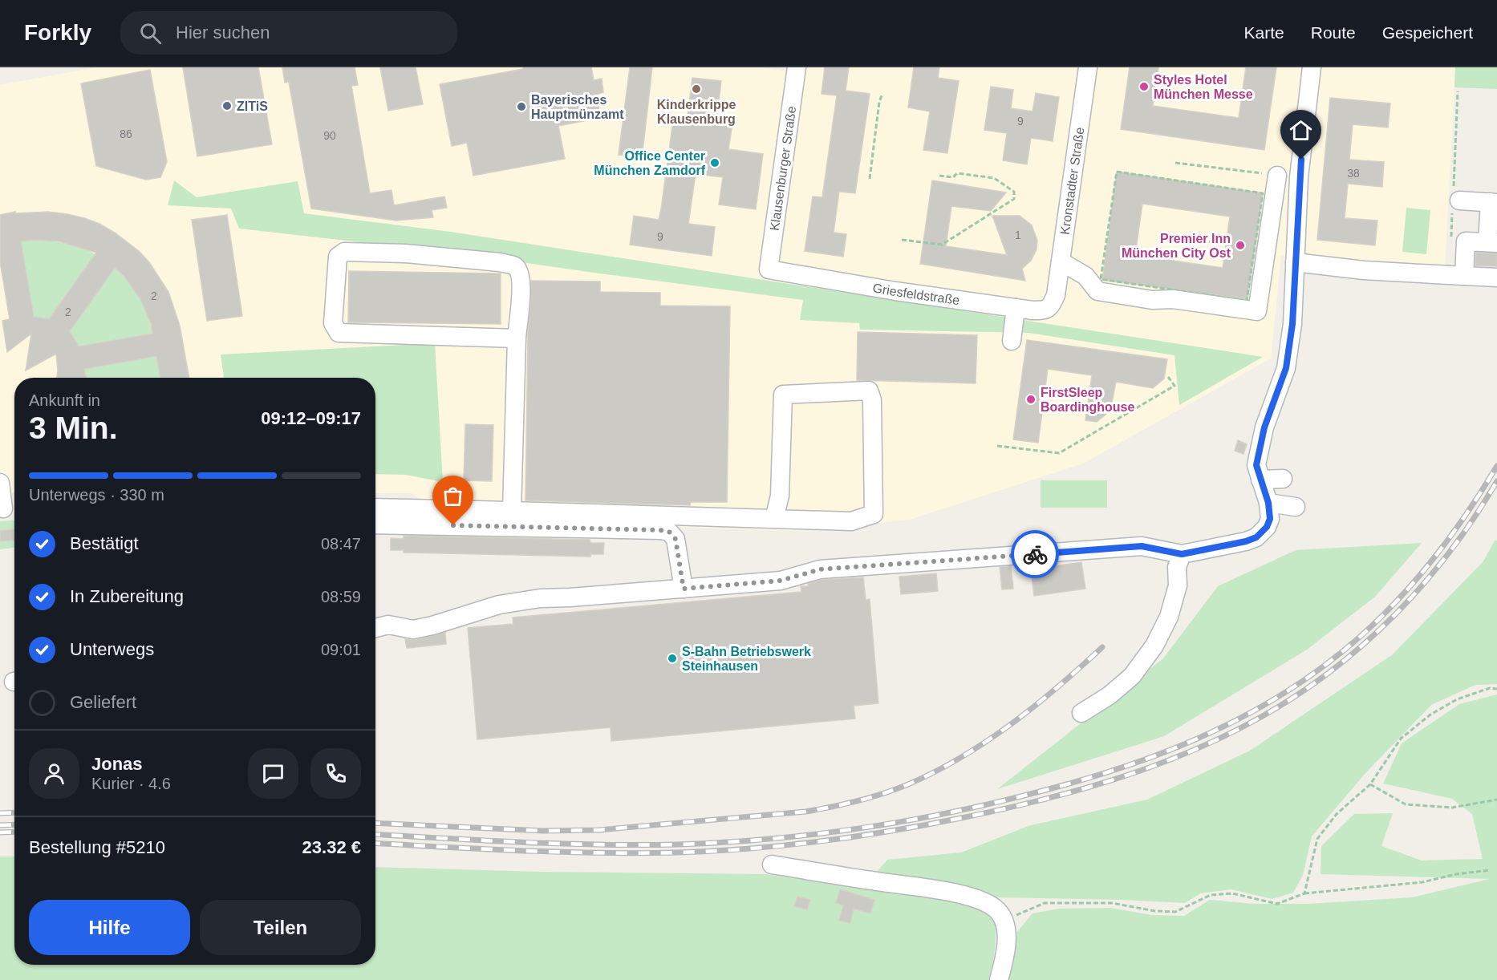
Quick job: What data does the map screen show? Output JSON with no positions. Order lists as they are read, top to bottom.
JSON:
{
  "streets": {
    "street": ["Klausenburger Straße", "Kronstadter Straße", "Griesfeldstraße"]
  },
  "crossings": [
    ["Klausenburger Straße", "Griesfeldstraße"],
    ["Kronstadter Straße", "Griesfeldstraße"]
  ],
  "places": [
    "Styles Hotel München Messe",
    "Kinderkrippe Klausenburg",
    "ZITiS",
    "Bayerisches Hauptmünzamt",
    "Office Center München Zamdorf",
    "Premier Inn München City Ost",
    "FirstSleep Boardinghouse",
    "S-Bahn Betriebswerk Steinhausen"
  ],
  "house_numbers": [
    "9",
    "86",
    "90",
    "38",
    "1",
    "9",
    "2",
    "2"
  ],
  "page": {
    "header": "Forkly",
    "search": "Hier suchen",
    "nav": ["Karte", "Route", "Gespeichert"],
    "heading": ["3 Min.", "Ankunft in", "09:12–09:17"],
    "panel": [
      "Jonas",
      "Kurier · 4.6",
      "Bestellung #5210",
      "23.32 €"
    ],
    "bar": "Unterwegs · 330 m",
    "list": [
      ["Bestätigt", "08:47"],
      ["In Zubereitung", "08:59"],
      ["Unterwegs", "09:01"],
      "Geliefert"
    ],
    "buttons": ["Hilfe", "Teilen"]
  }
}
